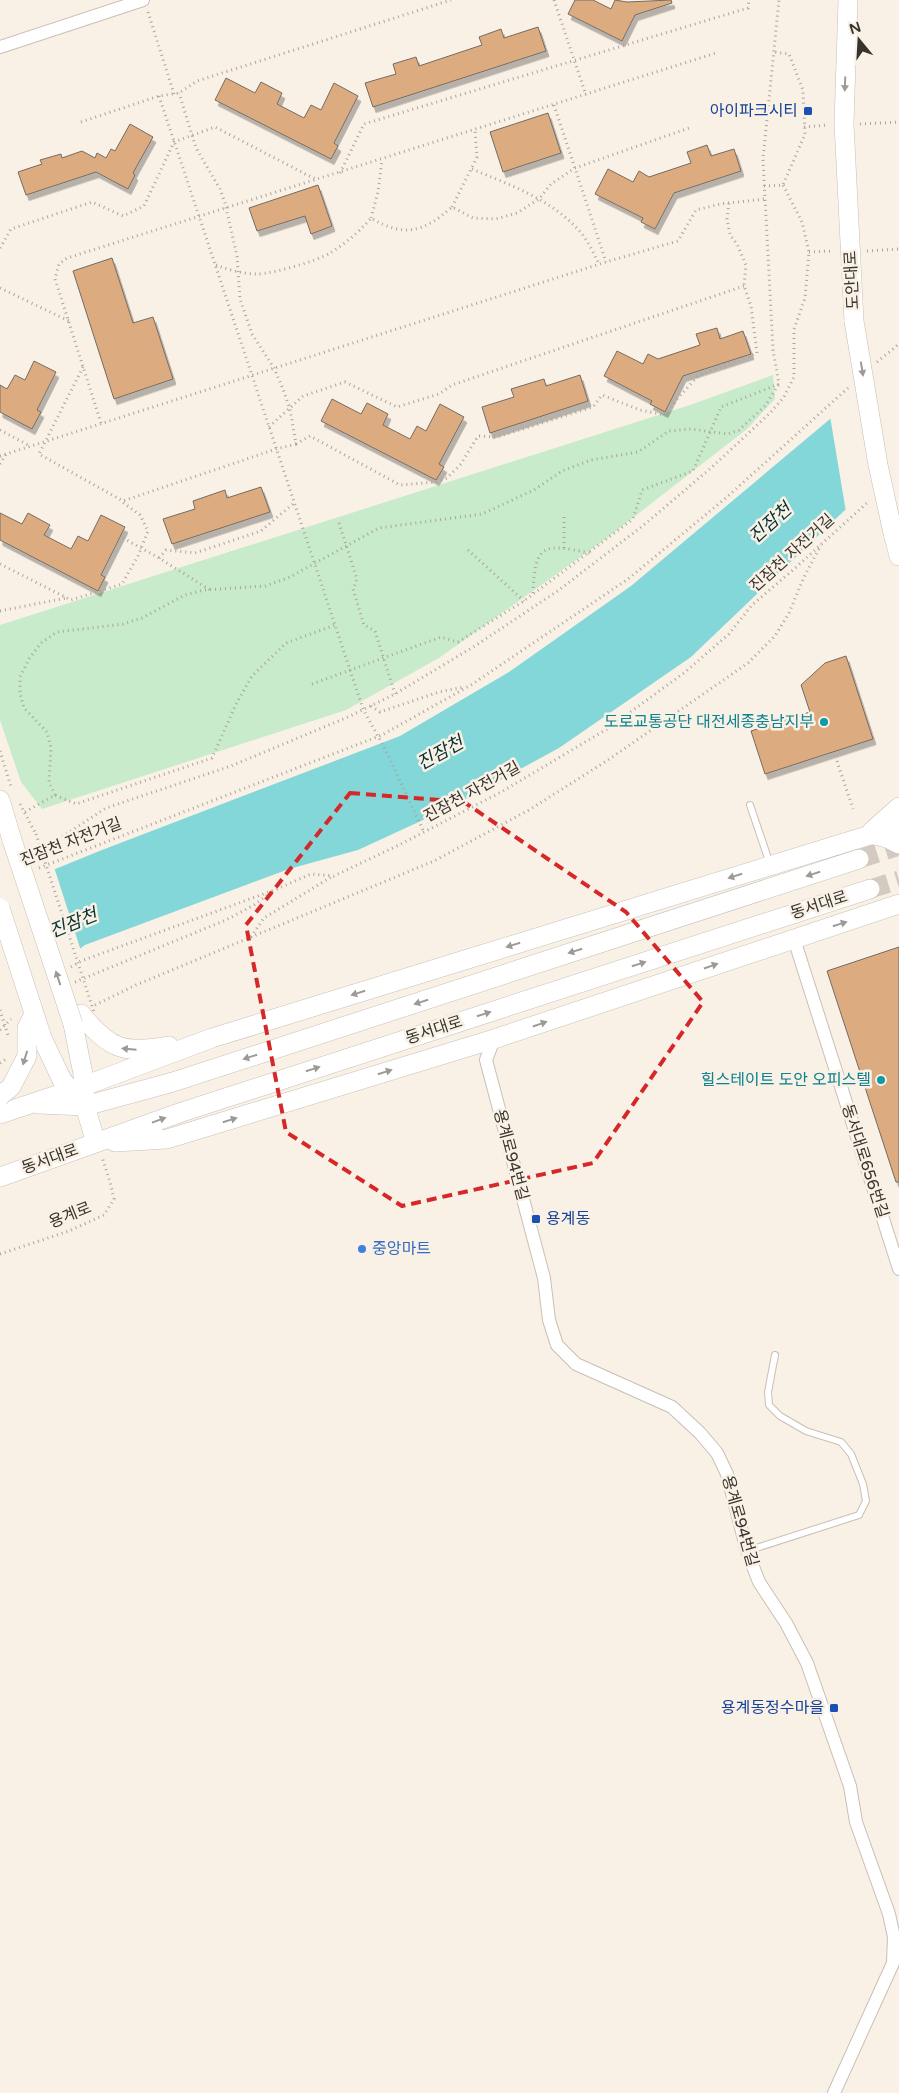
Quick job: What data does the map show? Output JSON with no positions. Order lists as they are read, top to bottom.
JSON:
{
  "streets": {
    "street": [
      "도안대로",
      "동서대로",
      "용계로94번길",
      "동서대로656번길"
    ],
    "path": ["진잠천 자전거길", "용계로"]
  },
  "crossings": [
    ["동서대로", "용계로"]
  ],
  "one_way": ["도안대로"],
  "water": ["진잠천"],
  "places": {
    "transit": ["아이파크시티", "용계동", "용계동정수마을"],
    "other": ["도로교통공단 대전세종충남지부", "힐스테이트 도안 오피스텔", "중앙마트"]
  },
  "north": "top"
}
